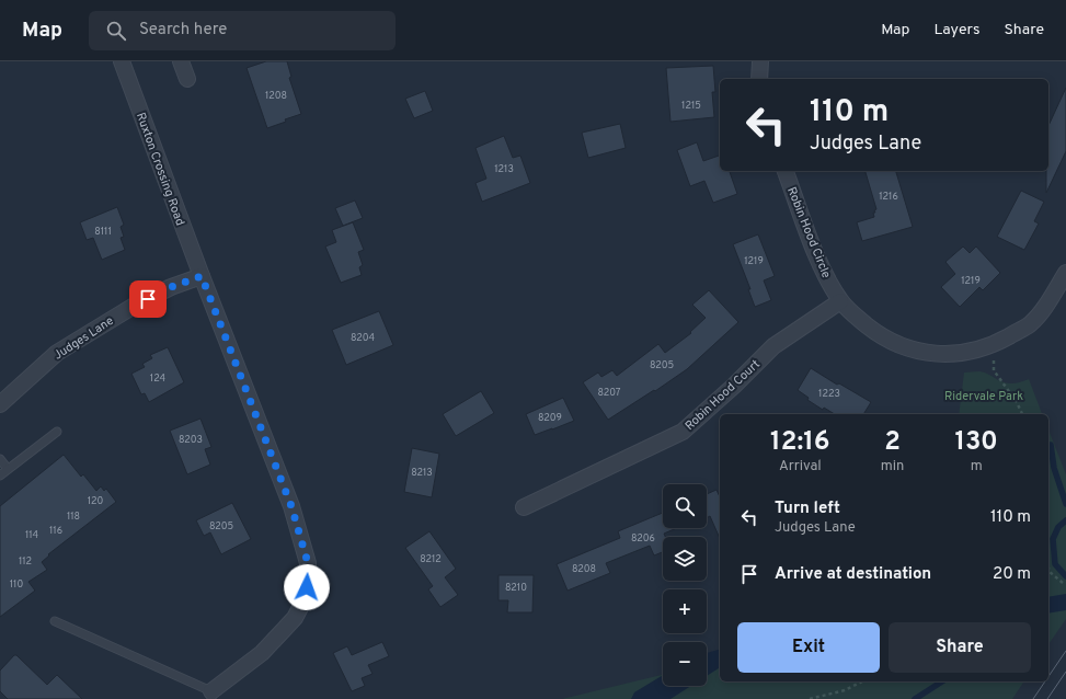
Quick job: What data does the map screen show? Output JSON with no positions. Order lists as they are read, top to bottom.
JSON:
{
  "streets": {
    "street": [
      "Ruxton Crossing Road",
      "Robin Hood Circle",
      "Judges Lane",
      "Robin Hood Court"
    ]
  },
  "crossings": [
    ["Ruxton Crossing Road", "Judges Lane"],
    ["Robin Hood Circle", "Robin Hood Court"]
  ],
  "parks": ["Ridervale Park"],
  "house_numbers": [
    "1208",
    "1215",
    "1213",
    "1216",
    "8111",
    "1219",
    "1219",
    "8204",
    "8205",
    "124",
    "8207",
    "1223",
    "8209",
    "8203",
    "8213",
    "120",
    "118",
    "8205",
    "116",
    "114",
    "8206",
    "8212",
    "112",
    "8208",
    "110",
    "8210"
  ],
  "page": {
    "header": "Map",
    "search": "Search here",
    "nav": ["Map", "Layers", "Share"],
    "turn": ["110 m", "Judges Lane"],
    "eta": [
      "12:16",
      "Arrival",
      "2",
      "min",
      "130",
      "m"
    ],
    "map_buttons": ["+", "−"],
    "list": [
      {
        "name": "Turn left",
        "note": "Judges Lane",
        "value": "110 m"
      },
      {
        "name": "Arrive at destination",
        "value": "20 m"
      }
    ],
    "buttons": ["Exit", "Share"]
  }
}
